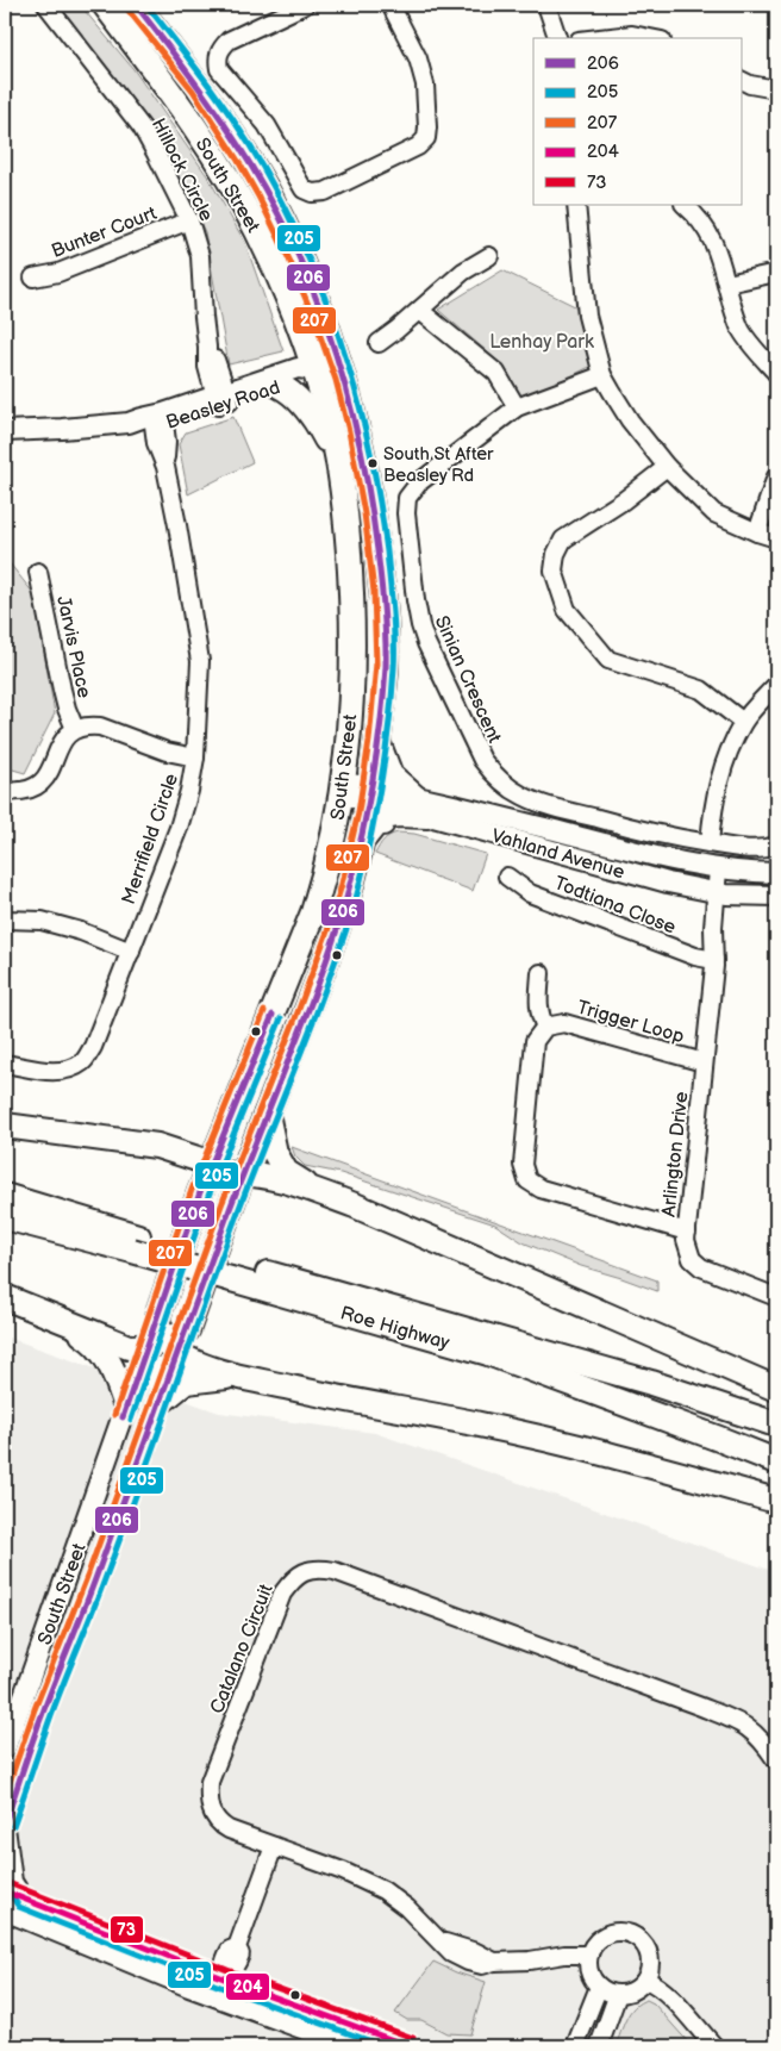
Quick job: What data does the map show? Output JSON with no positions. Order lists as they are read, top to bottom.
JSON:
{
  "streets": {
    "highway": ["South Street", "Roe Highway"],
    "main road": ["Beasley Road", "Vahland Avenue"],
    "street": [
      "Hillock Circle",
      "Bunter Court",
      "Jarvis Place",
      "Sinian Crescent",
      "Merrifield Circle",
      "Todtiana Close",
      "Trigger Loop",
      "Arlington Drive",
      "Catalano Circuit"
    ]
  },
  "crossings": [
    ["Hillock Circle", "Bunter Court"],
    ["Hillock Circle", "Beasley Road"],
    ["South Street", "Beasley Road"],
    ["South Street", "Vahland Avenue"],
    ["Beasley Road", "Merrifield Circle"],
    ["Vahland Avenue", "Arlington Drive"],
    ["Todtiana Close", "Arlington Drive"],
    ["Trigger Loop", "Arlington Drive"]
  ],
  "parks": ["Lenhay Park"],
  "places": ["South St After Beasley Rd"],
  "lines": [
    "transit line 206",
    "transit line 205",
    "transit line 207",
    "transit line 73",
    "transit line 204"
  ],
  "legend": [
    "206",
    "205",
    "207",
    "204",
    "73"
  ]
}
